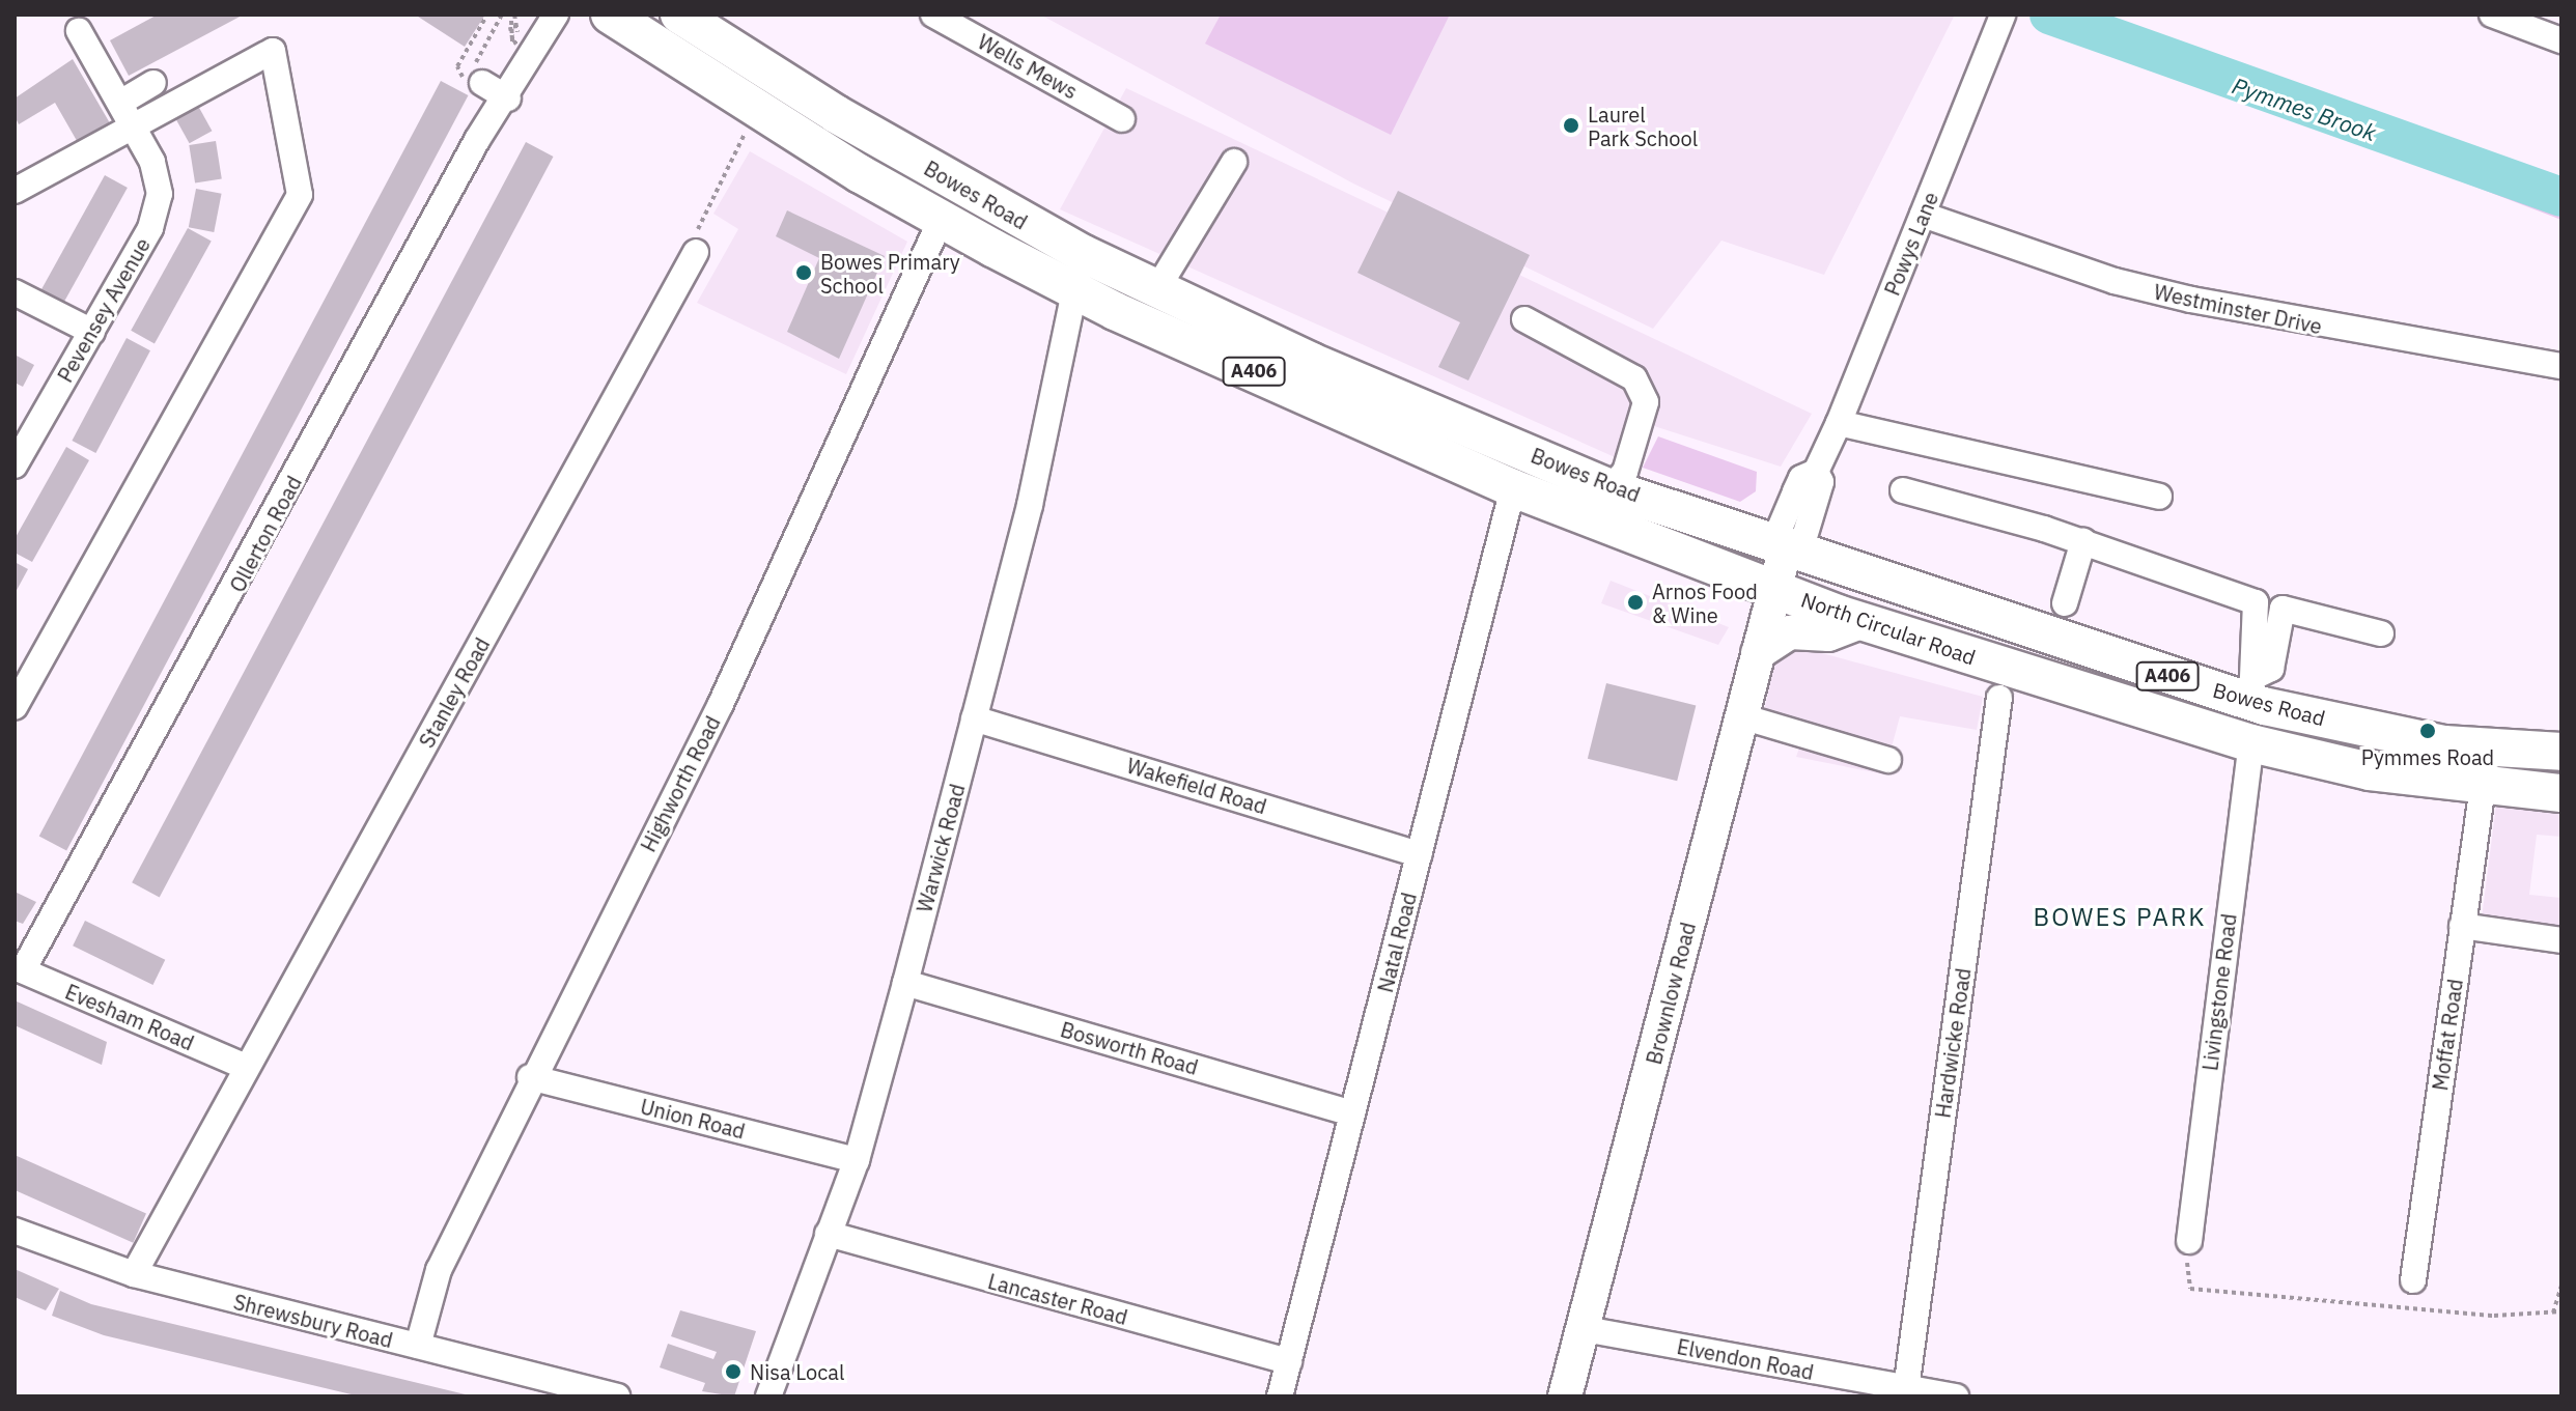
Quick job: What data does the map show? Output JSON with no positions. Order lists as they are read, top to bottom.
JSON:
{
  "streets": {
    "highway": ["Bowes Road", "A406", "North Circular Road"],
    "main road": ["Powys Lane", "Brownlow Road"],
    "street": [
      "Wells Mews",
      "Westminster Drive",
      "Pevensey Avenue",
      "Ollerton Road",
      "Stanley Road",
      "Highworth Road",
      "Wakefield Road",
      "Warwick Road",
      "Natal Road",
      "Livingstone Road",
      "Evesham Road",
      "Moffat Road",
      "Hardwicke Road",
      "Bosworth Road",
      "Union Road",
      "Lancaster Road",
      "Shrewsbury Road",
      "Elvendon Road"
    ]
  },
  "crossings": [
    ["Bowes Road", "Powys Lane"],
    ["Bowes Road", "A406"],
    ["Bowes Road", "North Circular Road"],
    ["Bowes Road", "Highworth Road"],
    ["Bowes Road", "Warwick Road"],
    ["Bowes Road", "Natal Road"],
    ["Bowes Road", "Livingstone Road"],
    ["Bowes Road", "Brownlow Road"],
    ["Bowes Road", "Moffat Road"],
    ["Bowes Road", "Hardwicke Road"],
    ["Powys Lane", "Westminster Drive"],
    ["Powys Lane", "A406"],
    ["Powys Lane", "North Circular Road"],
    ["Powys Lane", "Brownlow Road"],
    ["A406", "North Circular Road"],
    ["A406", "Brownlow Road"],
    ["Ollerton Road", "Evesham Road"],
    ["North Circular Road", "Brownlow Road"],
    ["North Circular Road", "Hardwicke Road"],
    ["Stanley Road", "Evesham Road"],
    ["Stanley Road", "Shrewsbury Road"],
    ["Highworth Road", "Union Road"],
    ["Highworth Road", "Shrewsbury Road"],
    ["Wakefield Road", "Warwick Road"],
    ["Wakefield Road", "Natal Road"],
    ["Warwick Road", "Bosworth Road"],
    ["Warwick Road", "Union Road"],
    ["Warwick Road", "Lancaster Road"],
    ["Natal Road", "Bosworth Road"],
    ["Natal Road", "Lancaster Road"],
    ["Brownlow Road", "Elvendon Road"],
    ["Hardwicke Road", "Elvendon Road"]
  ],
  "districts": ["BOWES PARK"],
  "water": ["Pymmes Brook"],
  "places": [
    "Laurel Park School",
    "Bowes Primary School",
    "Arnos Food & Wine",
    "Pymmes Road",
    "Nisa Local"
  ]
}
